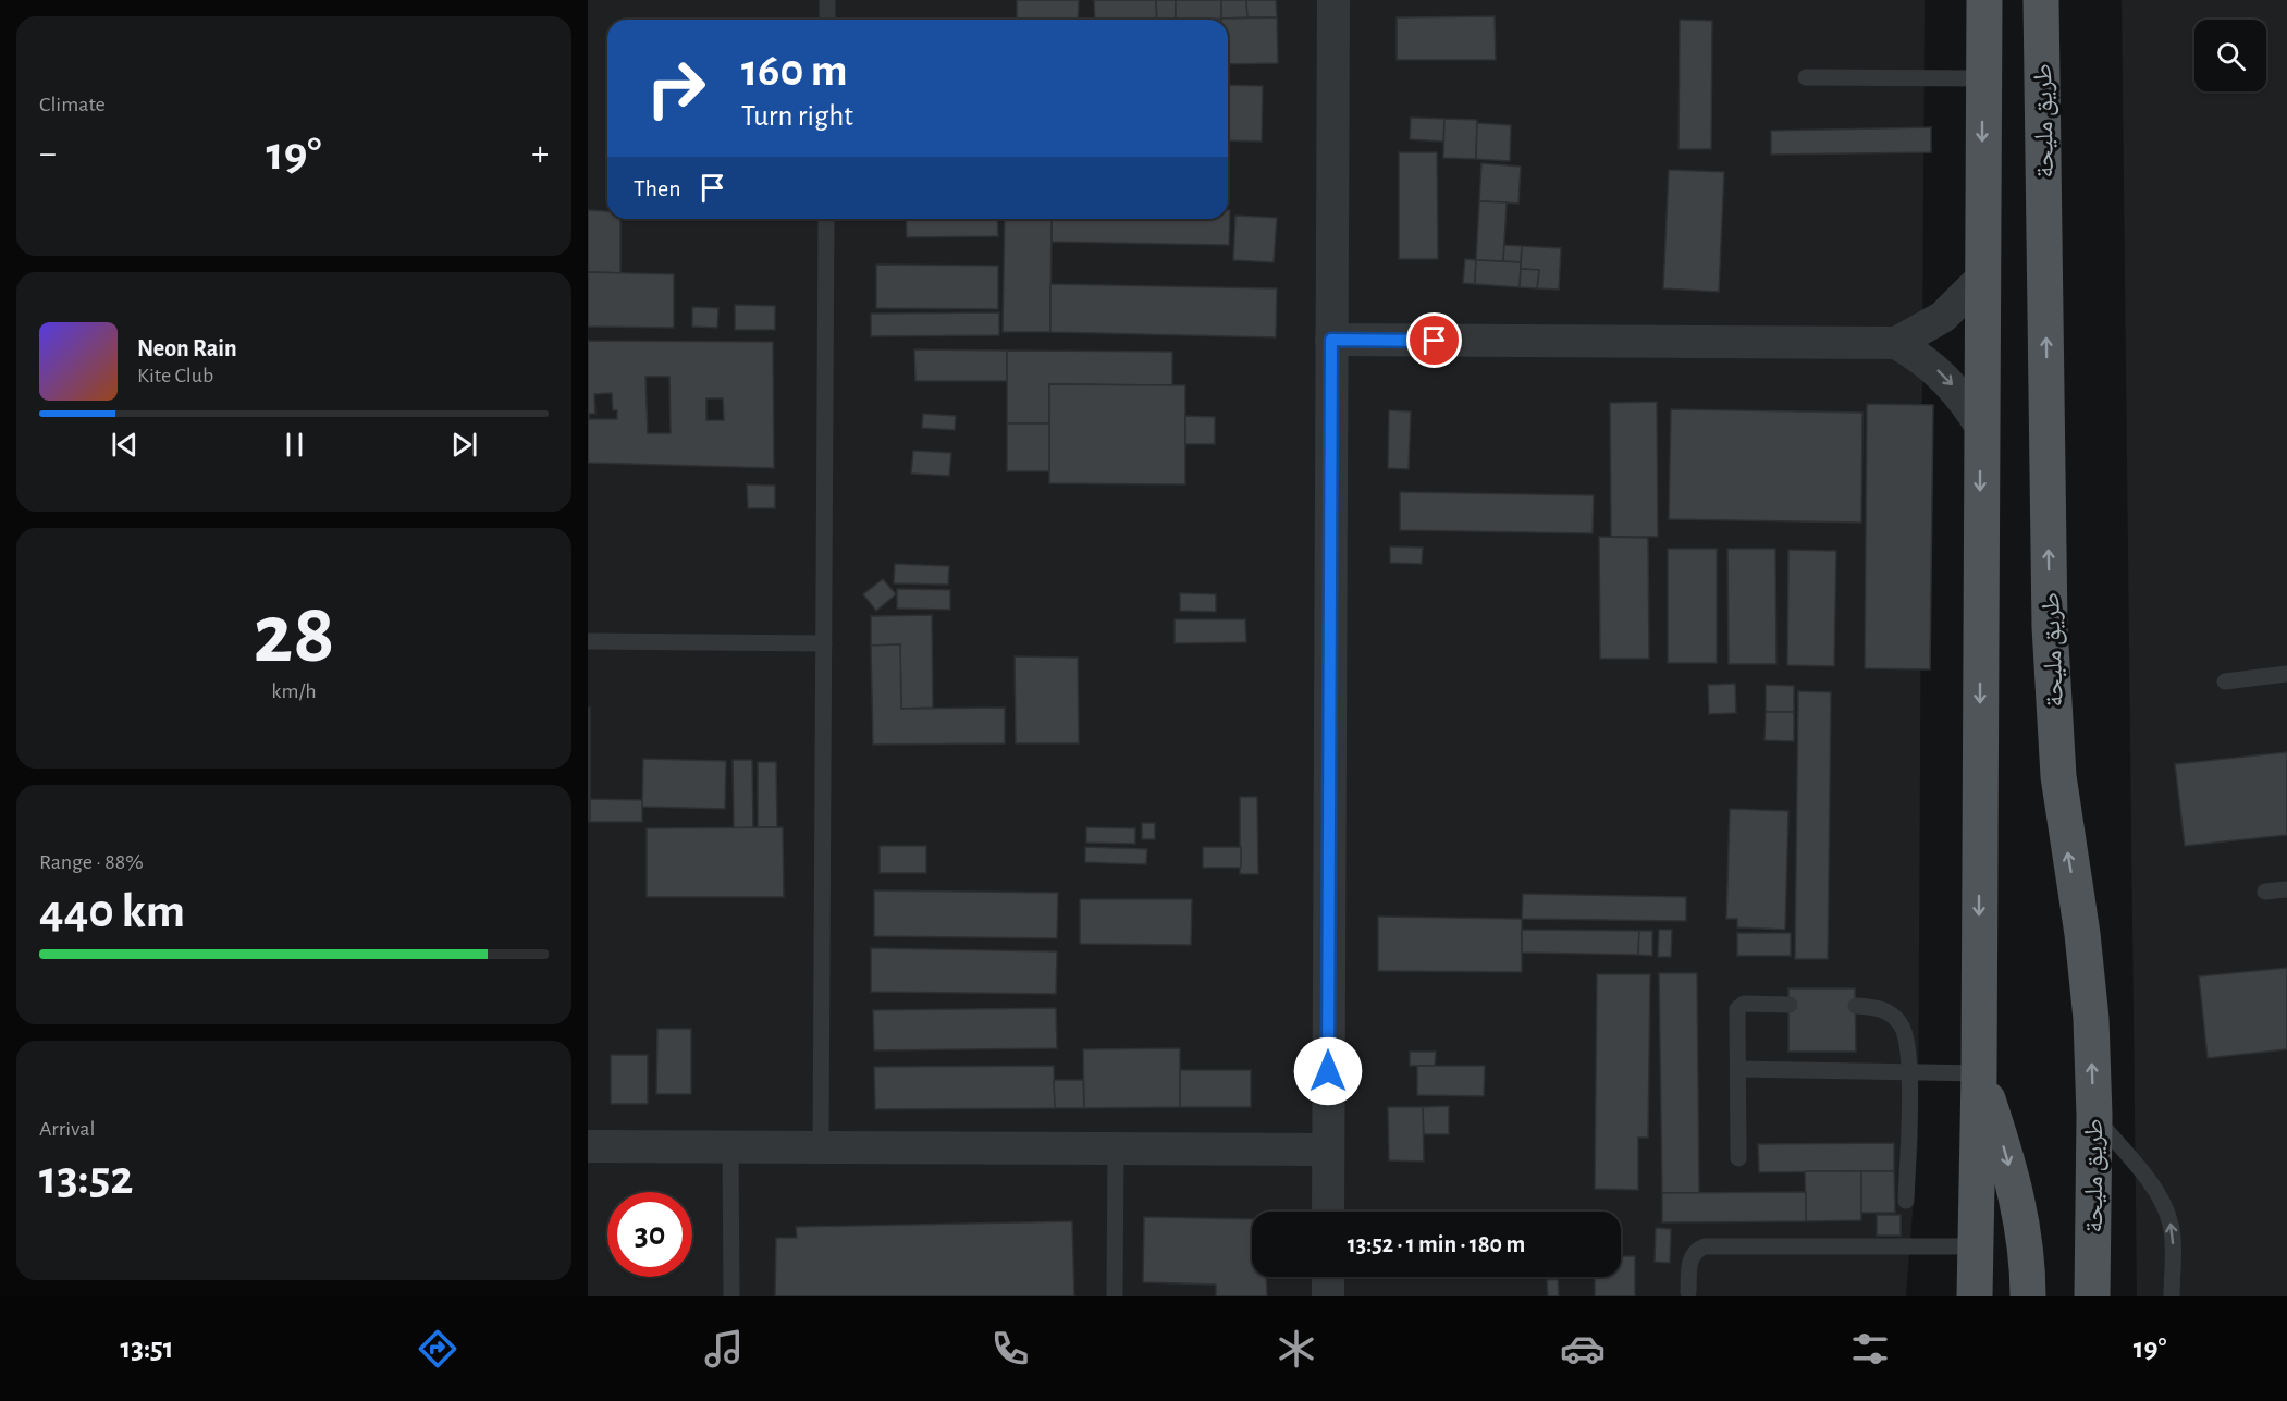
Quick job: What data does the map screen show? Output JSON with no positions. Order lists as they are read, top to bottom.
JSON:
{
  "streets": {
    "main road": ["طريق مليحة"]
  },
  "page": {
    "tile": [
      "Climate",
      ["28", "km/h"],
      ["Range · 88%", "440 km"],
      ["Arrival", "13:52"]
    ],
    "turn": ["160 m", "Turn right"],
    "heat": ["−", "19°", "+"],
    "then": "Then",
    "song": ["Neon Rain", "Kite Club"],
    "limit": "30",
    "trip": "13:52 · 1 min · 180 m",
    "tabs": ["13:51", "19°"]
  }
}
